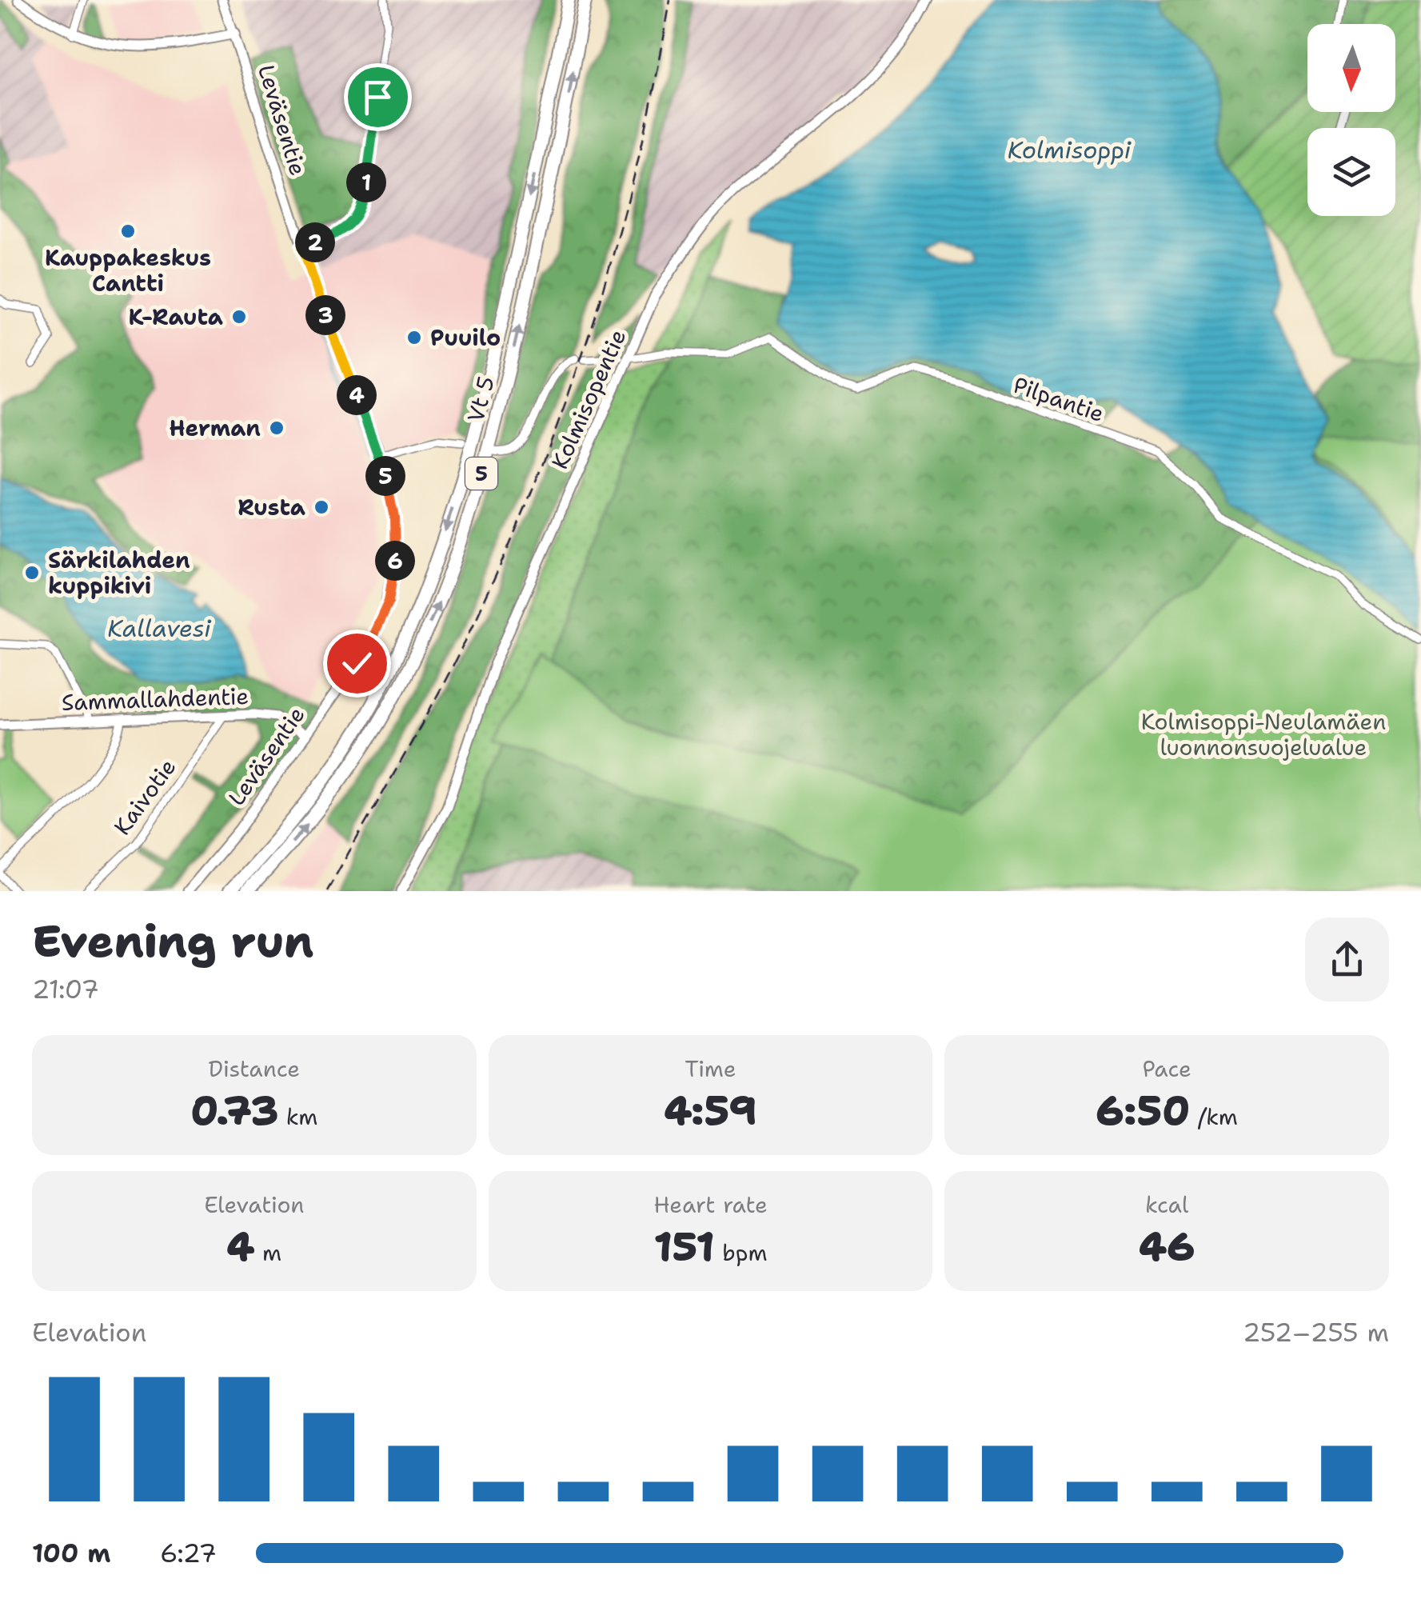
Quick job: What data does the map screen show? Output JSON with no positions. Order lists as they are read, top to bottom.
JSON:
{
  "streets": {
    "highway": ["Vt 5", "5"],
    "main road": ["Leväsentie", "Kolmisopentie", "Sammallahdentie"],
    "street": ["Pilpantie", "Kaivotie"]
  },
  "crossings": [
    ["Leväsentie", "Sammallahdentie"],
    ["Sammallahdentie", "Kaivotie"]
  ],
  "water": ["Kolmisoppi", "Kallavesi"],
  "parks": ["Kolmisoppi-Neulamäen luonnonsuojelualue"],
  "places": [
    "Kauppakeskus Cantti",
    "K-Rauta",
    "Puuilo",
    "Herman",
    "Rusta",
    "Särkilahden kuppikivi"
  ],
  "north": "bottom",
  "page": {
    "pins": [
      "1",
      "2",
      "3",
      "4",
      "5",
      "6"
    ],
    "heading": ["Evening run", "21:07"],
    "stats": [
      ["Distance", "0.73 km"],
      ["Time", "4:59"],
      ["Pace", "6:50 /km"],
      ["Elevation", "4 m"],
      ["Heart rate", "151 bpm"],
      ["kcal", "46"]
    ],
    "chart": ["Elevation", "252–255 m"],
    "list": [
      {
        "name": "100 m",
        "note": "6:27"
      }
    ]
  }
}
